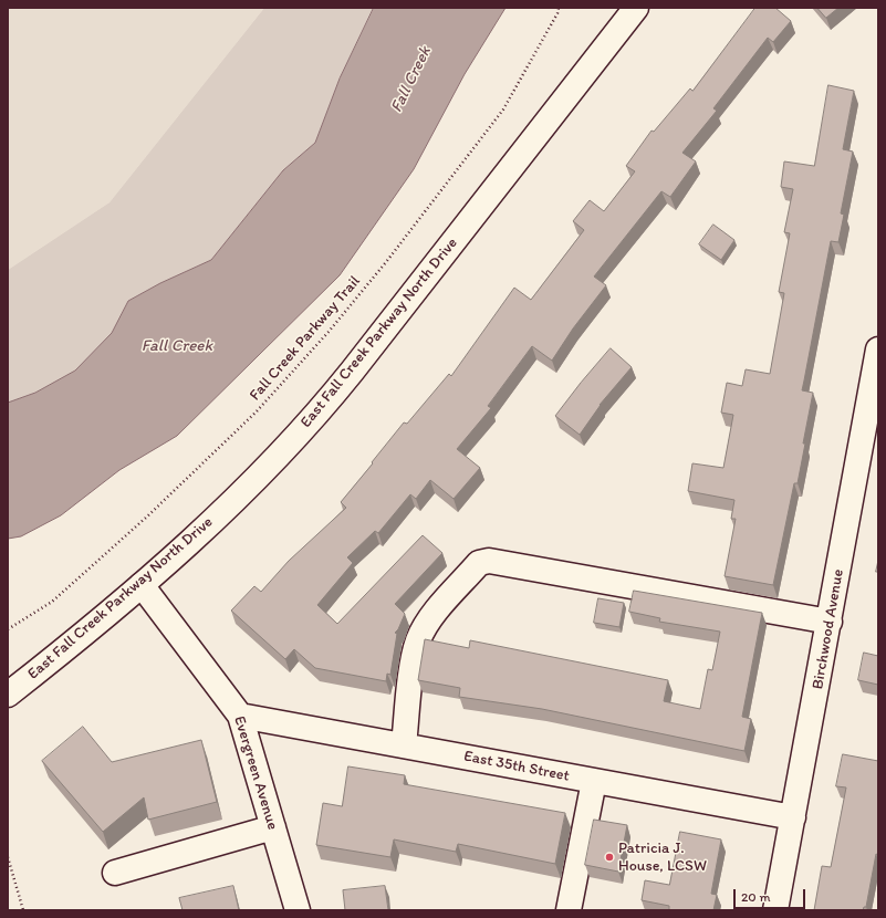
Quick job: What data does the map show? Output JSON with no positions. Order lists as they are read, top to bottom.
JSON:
{
  "streets": {
    "street": [
      "East Fall Creek Parkway North Drive",
      "Birchwood Avenue",
      "East 35th Street",
      "Evergreen Avenue"
    ],
    "path": ["Fall Creek Parkway Trail"]
  },
  "crossings": [
    ["East Fall Creek Parkway North Drive", "Evergreen Avenue"],
    ["Birchwood Avenue", "East 35th Street"],
    ["East 35th Street", "Evergreen Avenue"]
  ],
  "water": ["Fall Creek"],
  "places": ["Patricia J. House, LCSW"],
  "scale_bar": "20 m"
}
